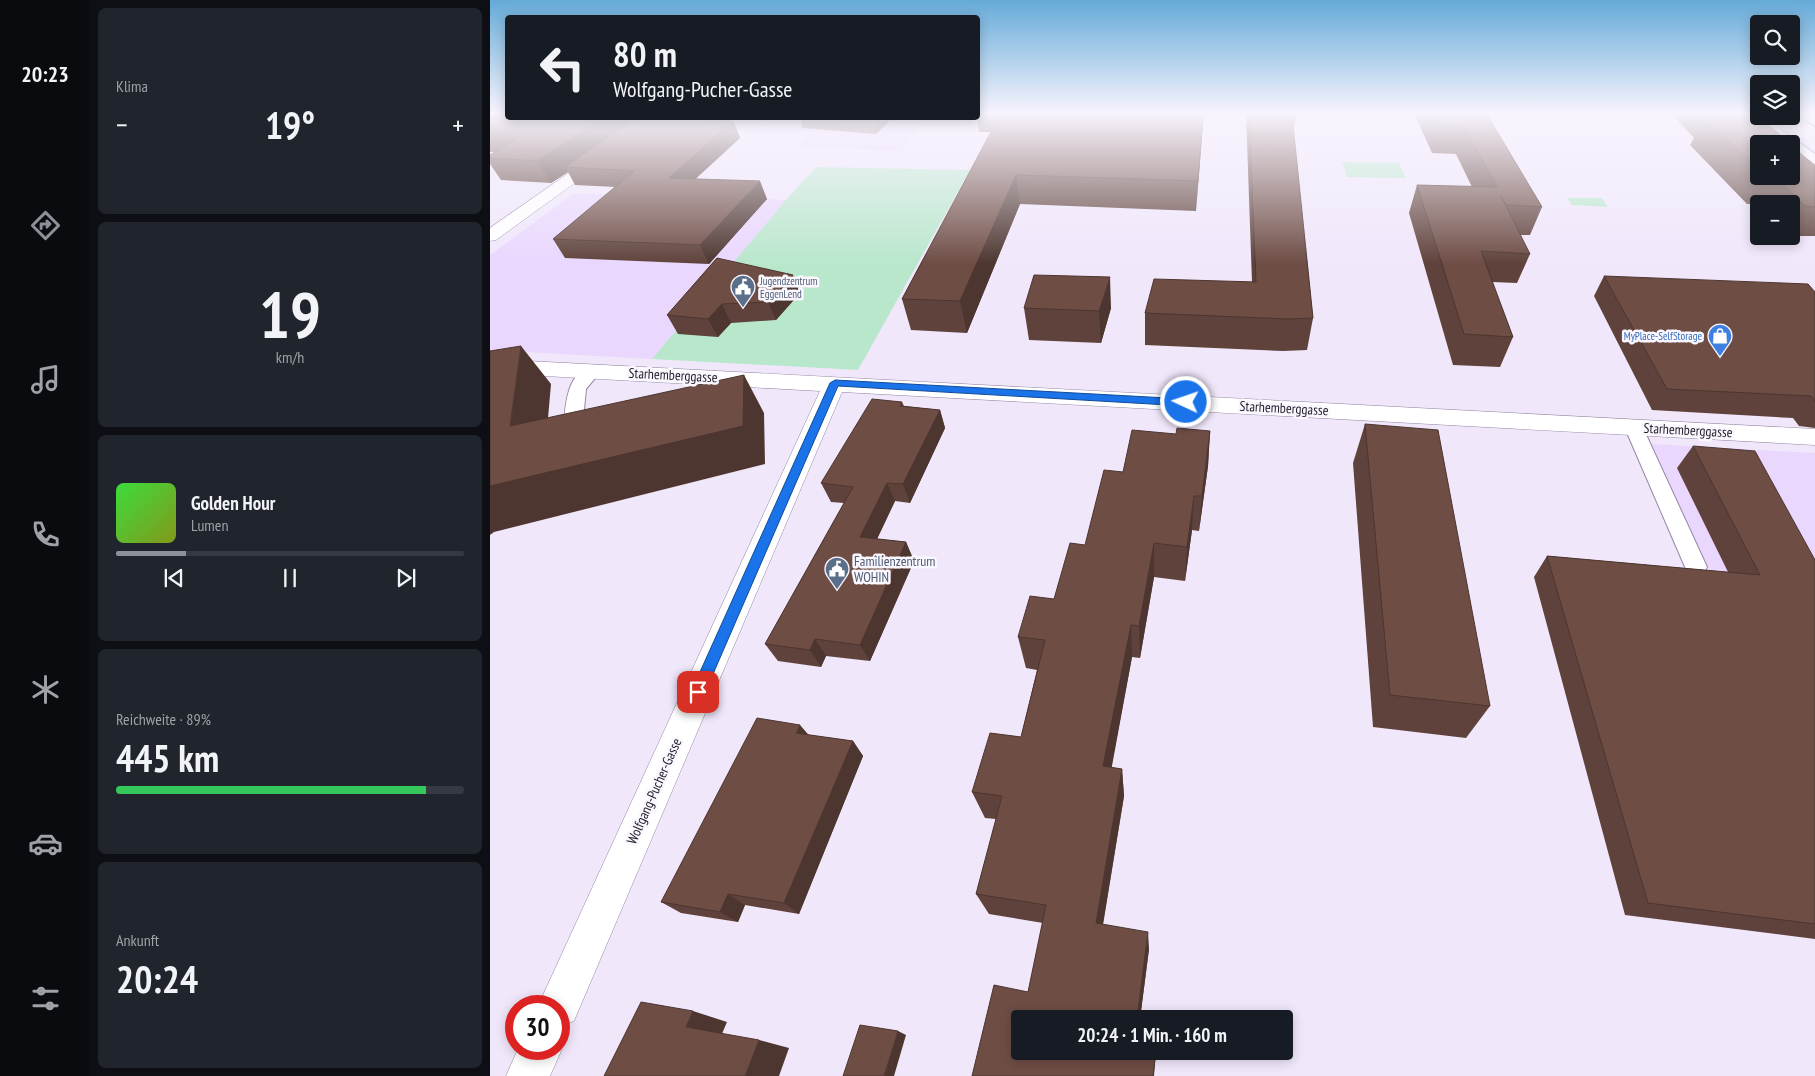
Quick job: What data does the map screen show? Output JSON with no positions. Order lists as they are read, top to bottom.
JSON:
{
  "streets": {
    "street": ["Starhemberggasse", "Wolfgang-Pucher-Gasse"]
  },
  "crossings": [
    ["Starhemberggasse", "Wolfgang-Pucher-Gasse"]
  ],
  "places": {
    "public building": ["Jugendzentrum EggenLend", "Familienzentrum WOHIN"],
    "shop": ["MyPlace-SelfStorage"]
  },
  "page": {
    "tabs": "20:23",
    "tile": [
      "Klima",
      ["19", "km/h"],
      ["Reichweite · 89%", "445 km"],
      ["Ankunft", "20:24"]
    ],
    "map_buttons": ["+", "−"],
    "turn": ["80 m", "Wolfgang-Pucher-Gasse"],
    "heat": ["−", "19°", "+"],
    "song": ["Golden Hour", "Lumen"],
    "limit": "30",
    "trip": "20:24 · 1 Min. · 160 m"
  }
}
